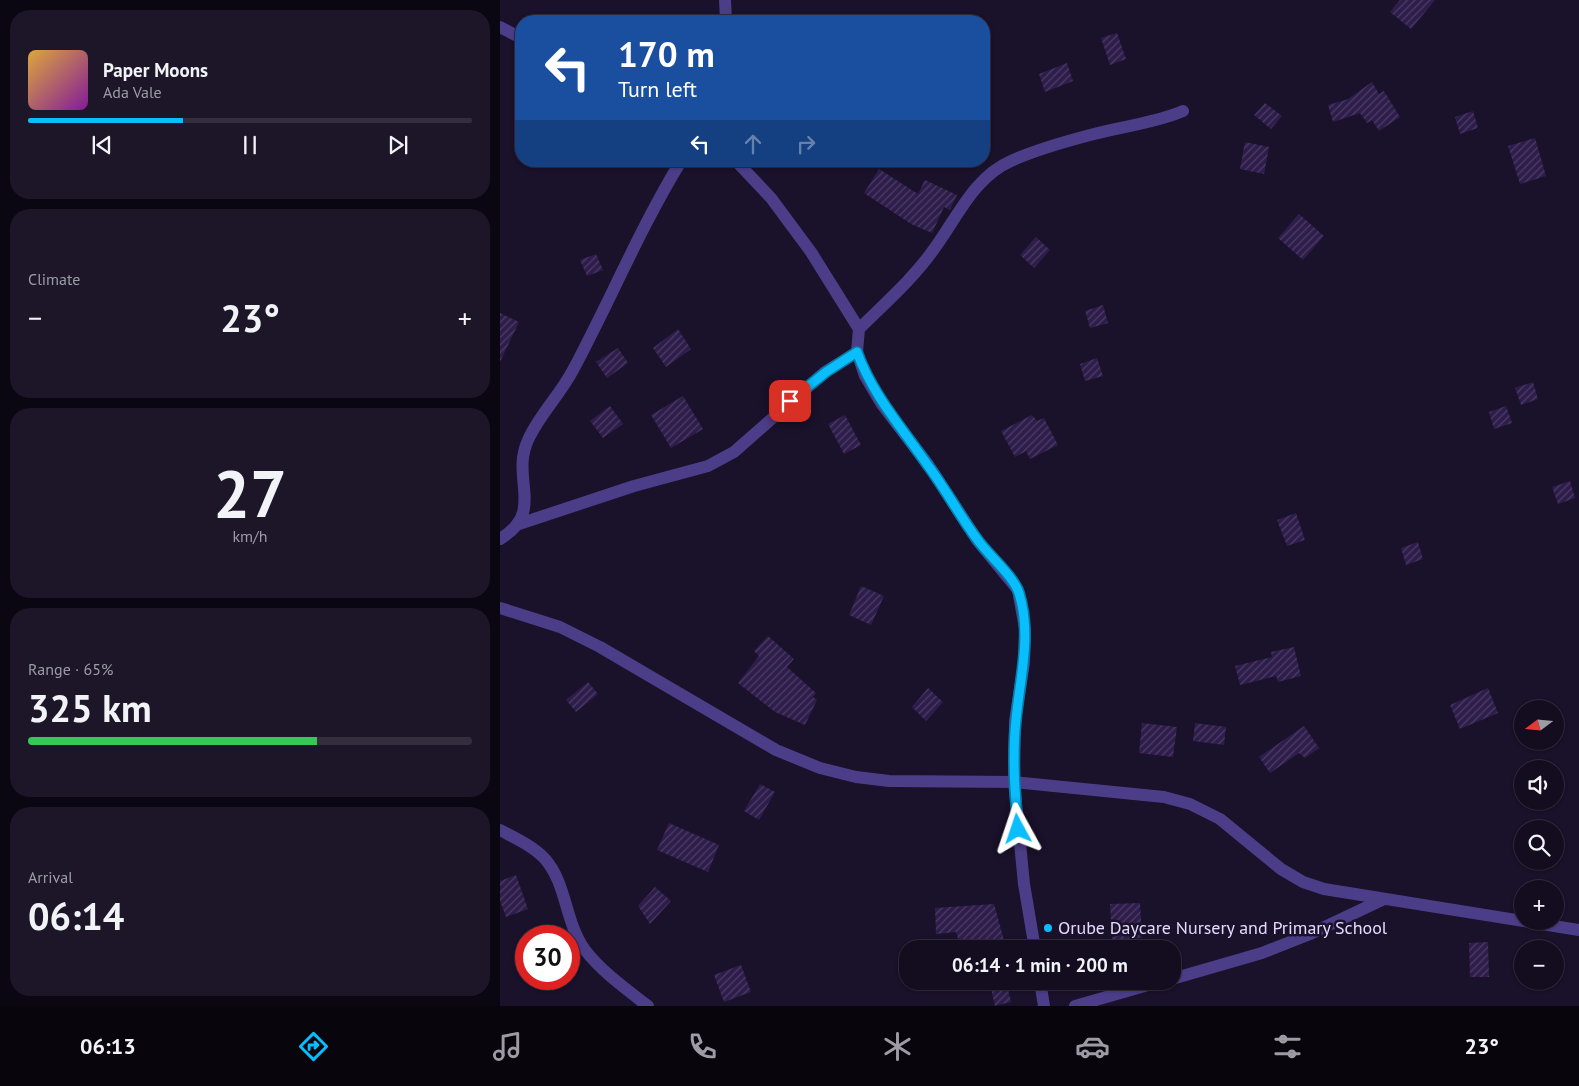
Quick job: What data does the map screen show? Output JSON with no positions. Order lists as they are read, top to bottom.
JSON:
{
  "places": ["Orube Daycare Nursery and Primary School"],
  "north": "left",
  "page": {
    "turn": ["170 m", "Turn left"],
    "song": ["Paper Moons", "Ada Vale"],
    "tile": [
      "Climate",
      ["27", "km/h"],
      ["Range · 65%", "325 km"],
      ["Arrival", "06:14"]
    ],
    "heat": ["−", "23°", "+"],
    "map_buttons": ["+", "−"],
    "limit": "30",
    "trip": "06:14 · 1 min · 200 m",
    "tabs": ["06:13", "23°"]
  }
}
